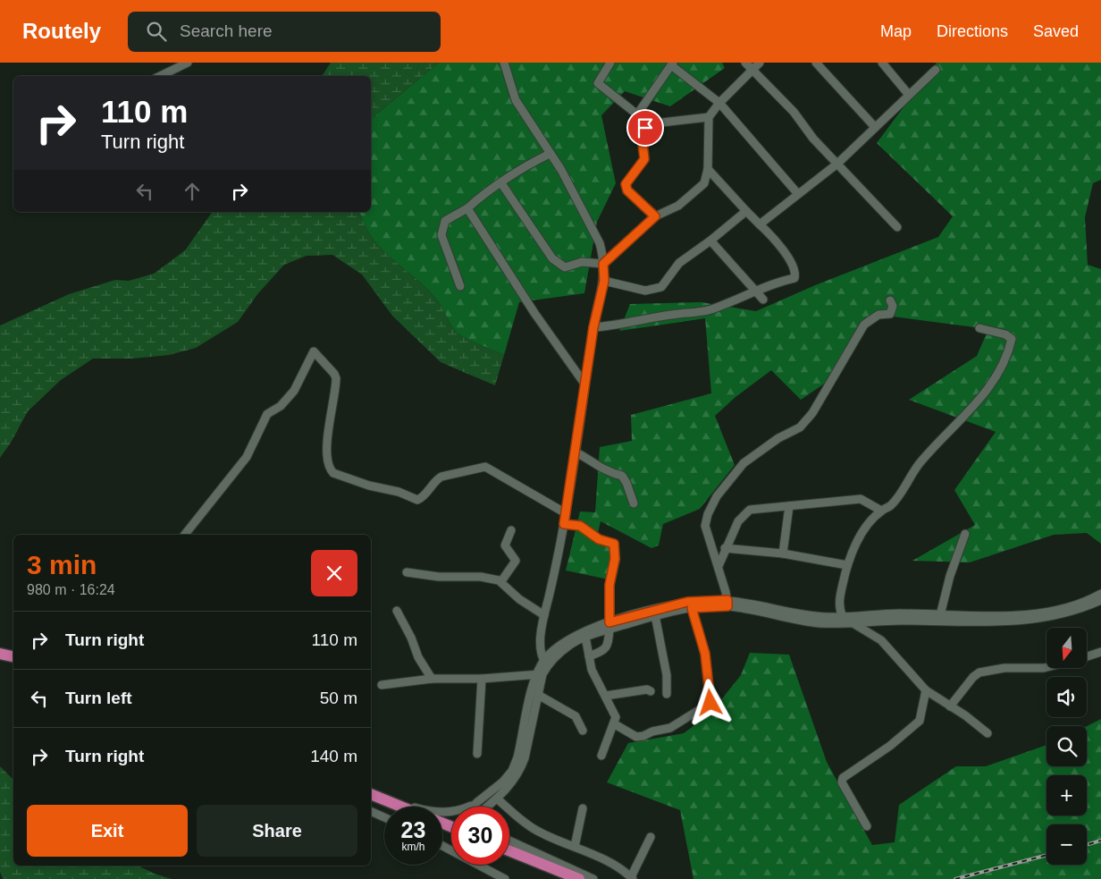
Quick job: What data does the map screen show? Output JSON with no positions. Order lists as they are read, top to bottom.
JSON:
{
  "north": "bottom",
  "page": {
    "header": "Routely",
    "search": "Search here",
    "nav": ["Map", "Directions", "Saved"],
    "turn": ["110 m", "Turn right"],
    "heading": ["3 min", "980 m · 16:24"],
    "list": [
      {
        "name": "Turn right",
        "value": "110 m"
      },
      {
        "name": "Turn left",
        "value": "50 m"
      },
      {
        "name": "Turn right",
        "value": "140 m"
      }
    ],
    "map_buttons": ["+", "−"],
    "buttons": ["Exit", "Share"],
    "speed": "23 km/h",
    "limit": "30"
  }
}
